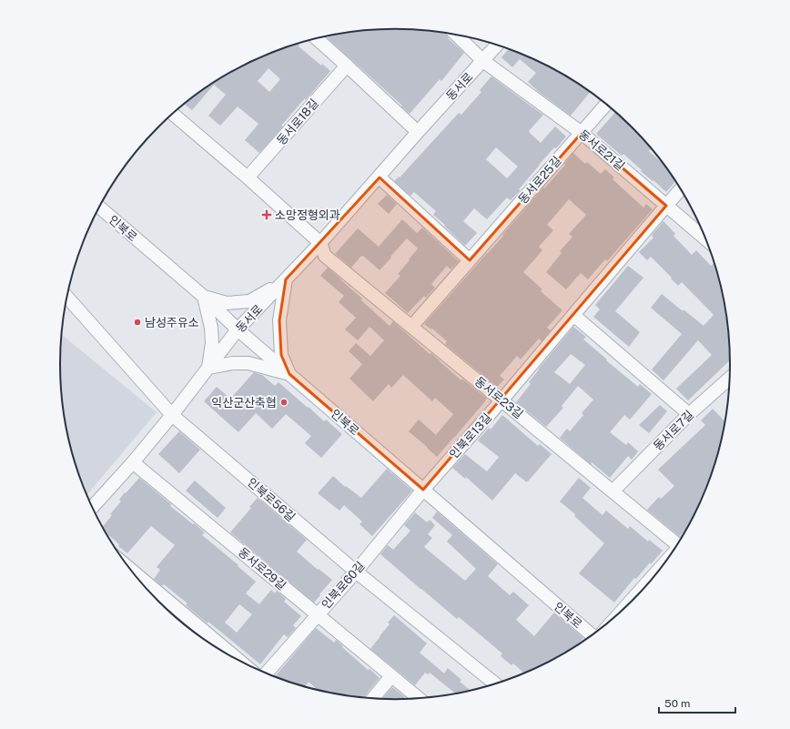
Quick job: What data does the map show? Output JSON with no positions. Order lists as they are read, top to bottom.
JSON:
{
  "streets": {
    "street": [
      "동서로",
      "동서로18길",
      "동서로21길",
      "동서로25길",
      "인북로",
      "동서로23길",
      "동서로7길",
      "인북로13길",
      "인북로56길",
      "동서로29길",
      "인북로60길"
    ]
  },
  "crossings": [
    ["동서로", "동서로21길"],
    ["동서로", "인북로"],
    ["동서로", "동서로23길"],
    ["동서로", "인북로56길"],
    ["동서로", "동서로29길"],
    ["동서로21길", "동서로25길"],
    ["동서로21길", "인북로13길"],
    ["동서로25길", "동서로23길"],
    ["인북로", "인북로13길"],
    ["인북로", "인북로60길"],
    ["동서로23길", "동서로7길"],
    ["동서로23길", "인북로13길"],
    ["인북로13길", "인북로60길"],
    ["인북로56길", "인북로60길"],
    ["동서로29길", "인북로60길"]
  ],
  "places": {
    "health": ["소망정형외과"],
    "other": ["남성주유소", "익산군산축협"]
  },
  "scale_bar": "50 m"
}
